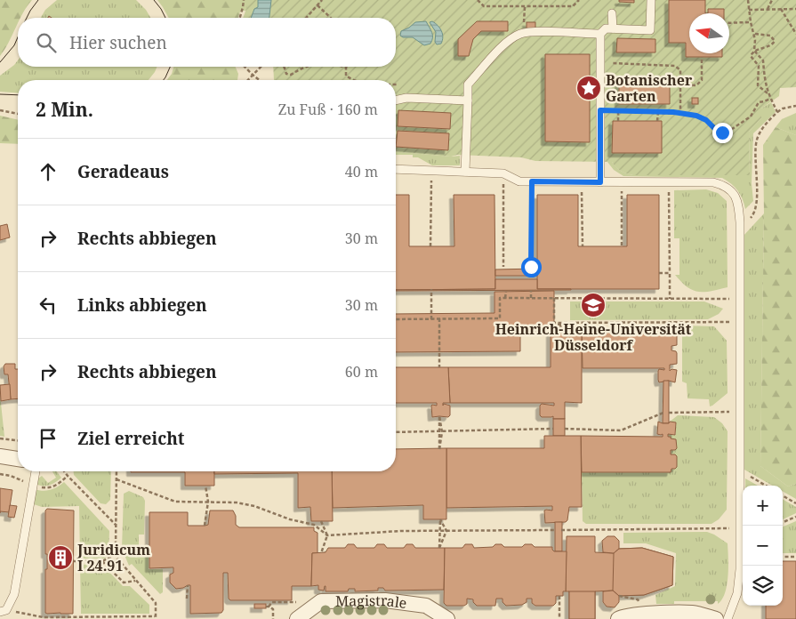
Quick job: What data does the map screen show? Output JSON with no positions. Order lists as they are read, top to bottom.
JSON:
{
  "streets": {
    "street": ["Magistrale"]
  },
  "places": {
    "place": ["Botanischer Garten"],
    "school or university": ["Heinrich-Heine-Universität Düsseldorf"],
    "building": ["Juridicum I 24.91"]
  },
  "north": "left",
  "page": {
    "search": "Hier suchen",
    "heading": ["2 Min.", "Zu Fuß · 160 m"],
    "list": [
      ["Geradeaus", "40 m"],
      ["Rechts abbiegen", "30 m"],
      ["Links abbiegen", "30 m"],
      ["Rechts abbiegen", "60 m"],
      "Ziel erreicht"
    ],
    "map_buttons": ["+", "−"]
  }
}
